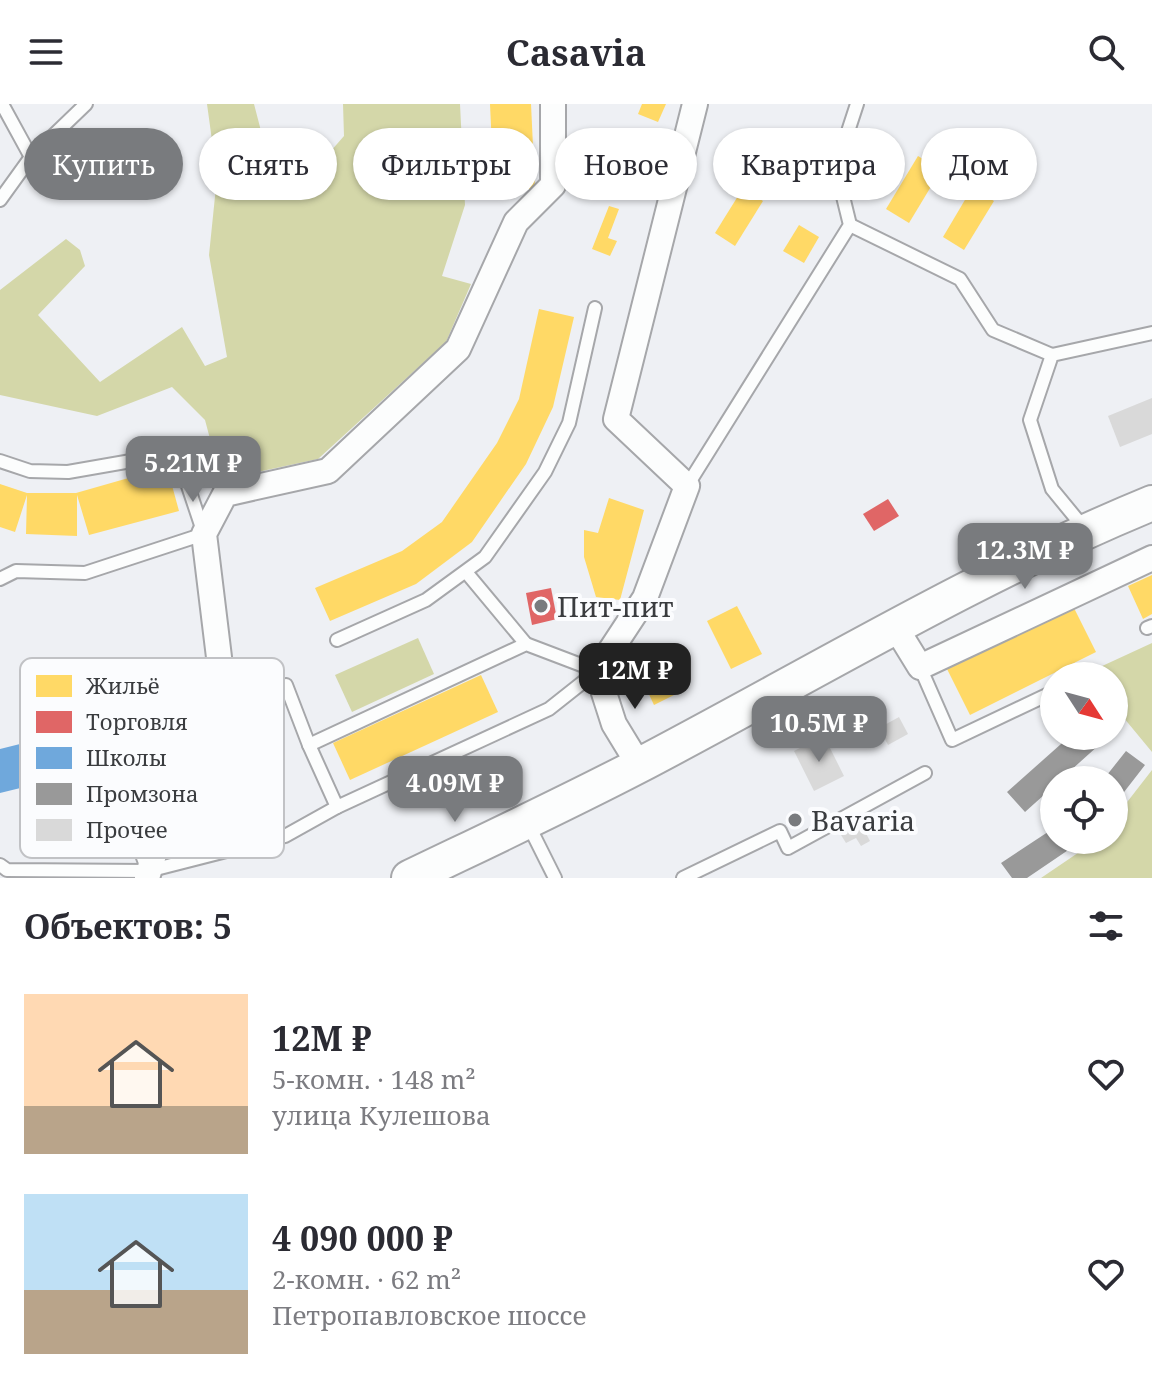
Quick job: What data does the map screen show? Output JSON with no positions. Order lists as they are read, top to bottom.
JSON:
{
  "places": ["Пит-пит", "Bavaria"],
  "legend": [
    "Жильё",
    "Торговля",
    "Школы",
    "Промзона",
    "Прочее"
  ],
  "north": "bottom right",
  "page": {
    "header": "Casavia",
    "chip": [
      "Купить",
      "Снять",
      "Фильтры",
      "Новое",
      "Квартира",
      "Дом"
    ],
    "price": [
      "5.21M ₽",
      "12.3M ₽",
      "12M ₽",
      "10.5M ₽",
      "4.09M ₽"
    ],
    "heading": "Объектов: 5",
    "list": [
      {
        "name": "12M ₽",
        "note": "5-комн. · 148 m² · улица Кулешова"
      },
      {
        "name": "4 090 000 ₽",
        "note": "2-комн. · 62 m² · Петропавловское шоссе"
      }
    ]
  }
}
